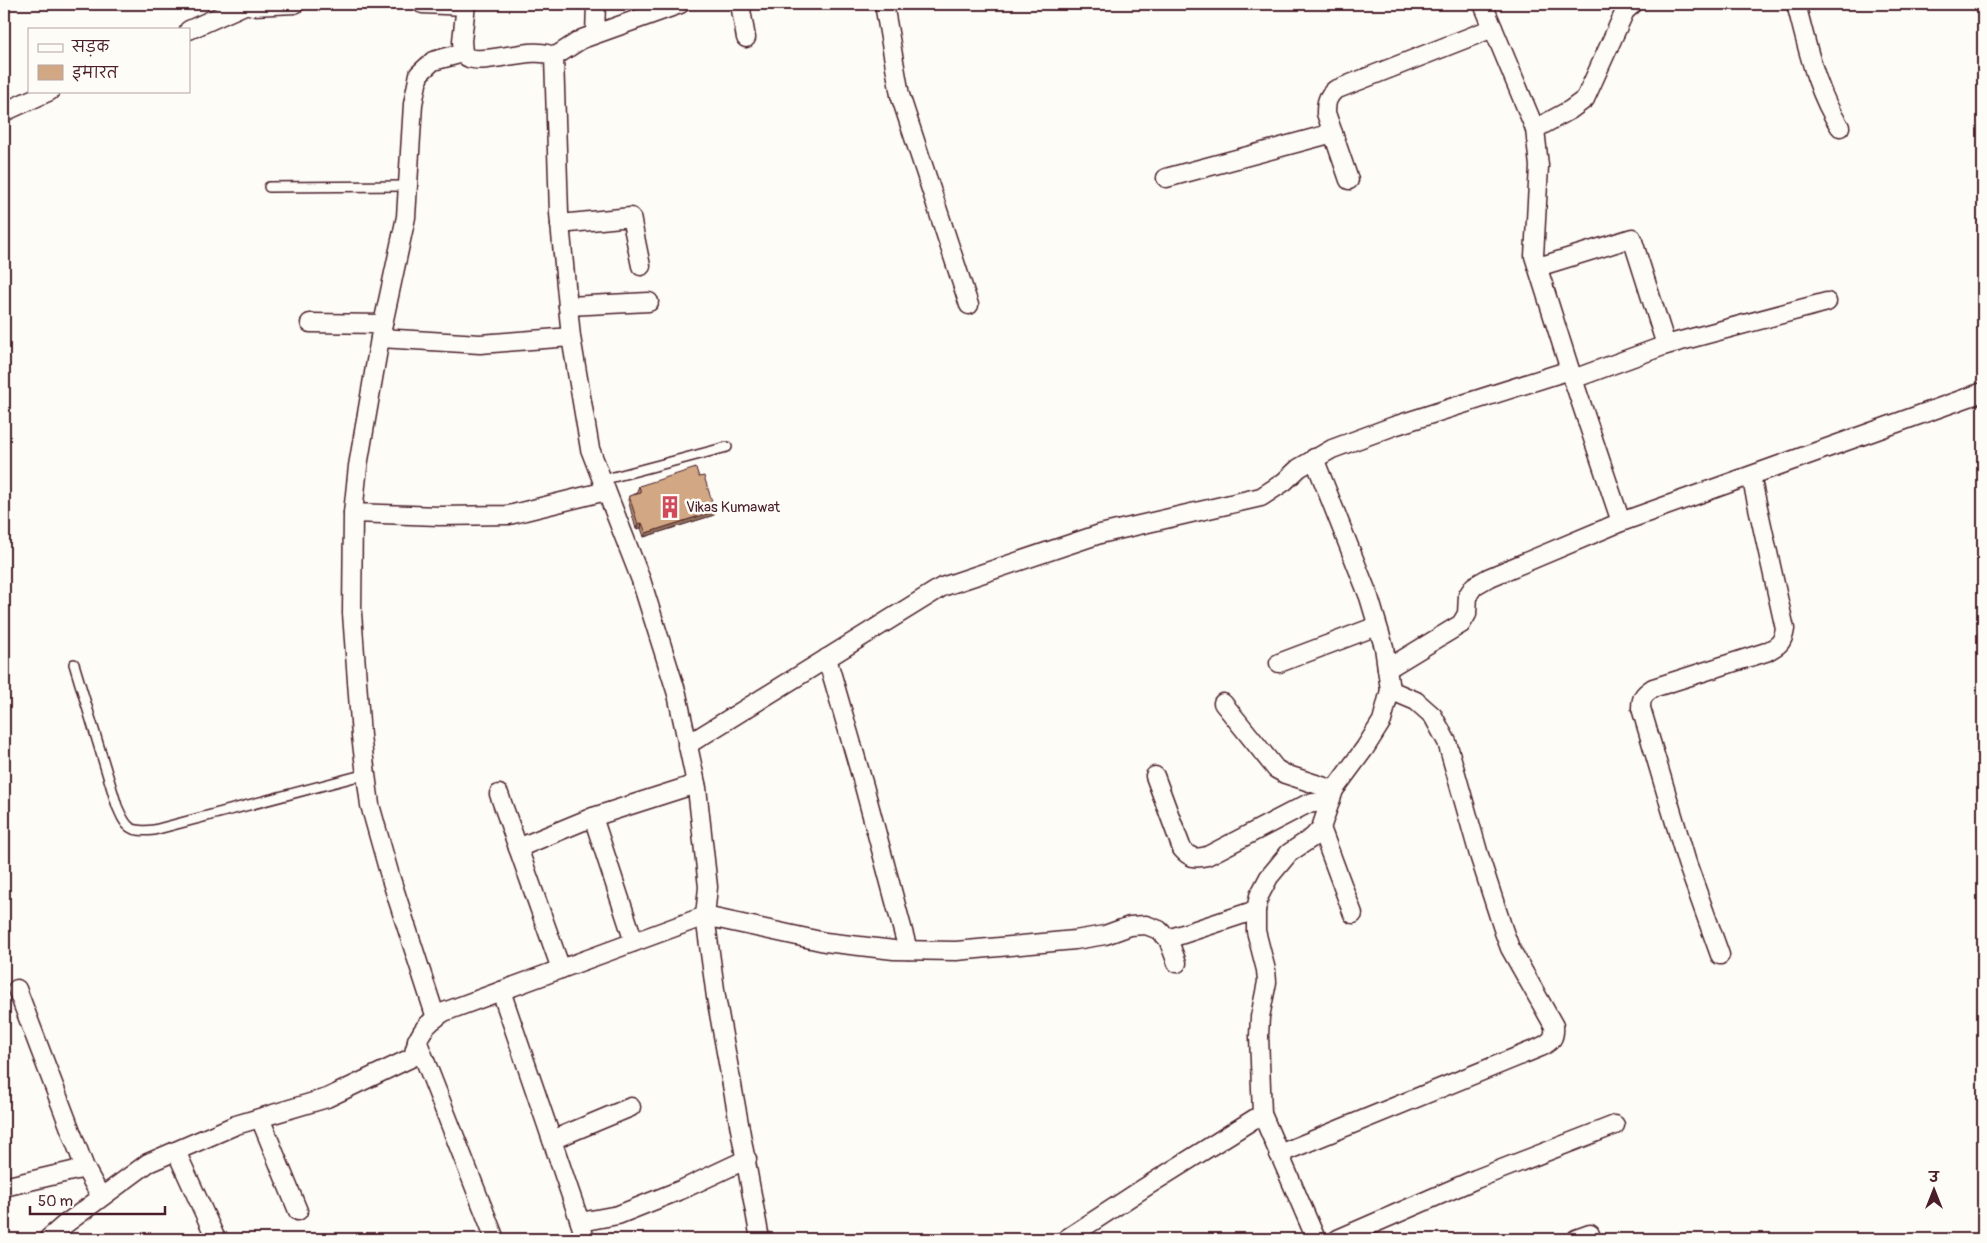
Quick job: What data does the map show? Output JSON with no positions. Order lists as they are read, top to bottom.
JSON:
{
  "places": {
    "building": ["Vikas Kumawat"]
  },
  "legend": ["सड़क", "इमारत"],
  "scale_bar": "50 m",
  "north": "top"
}
